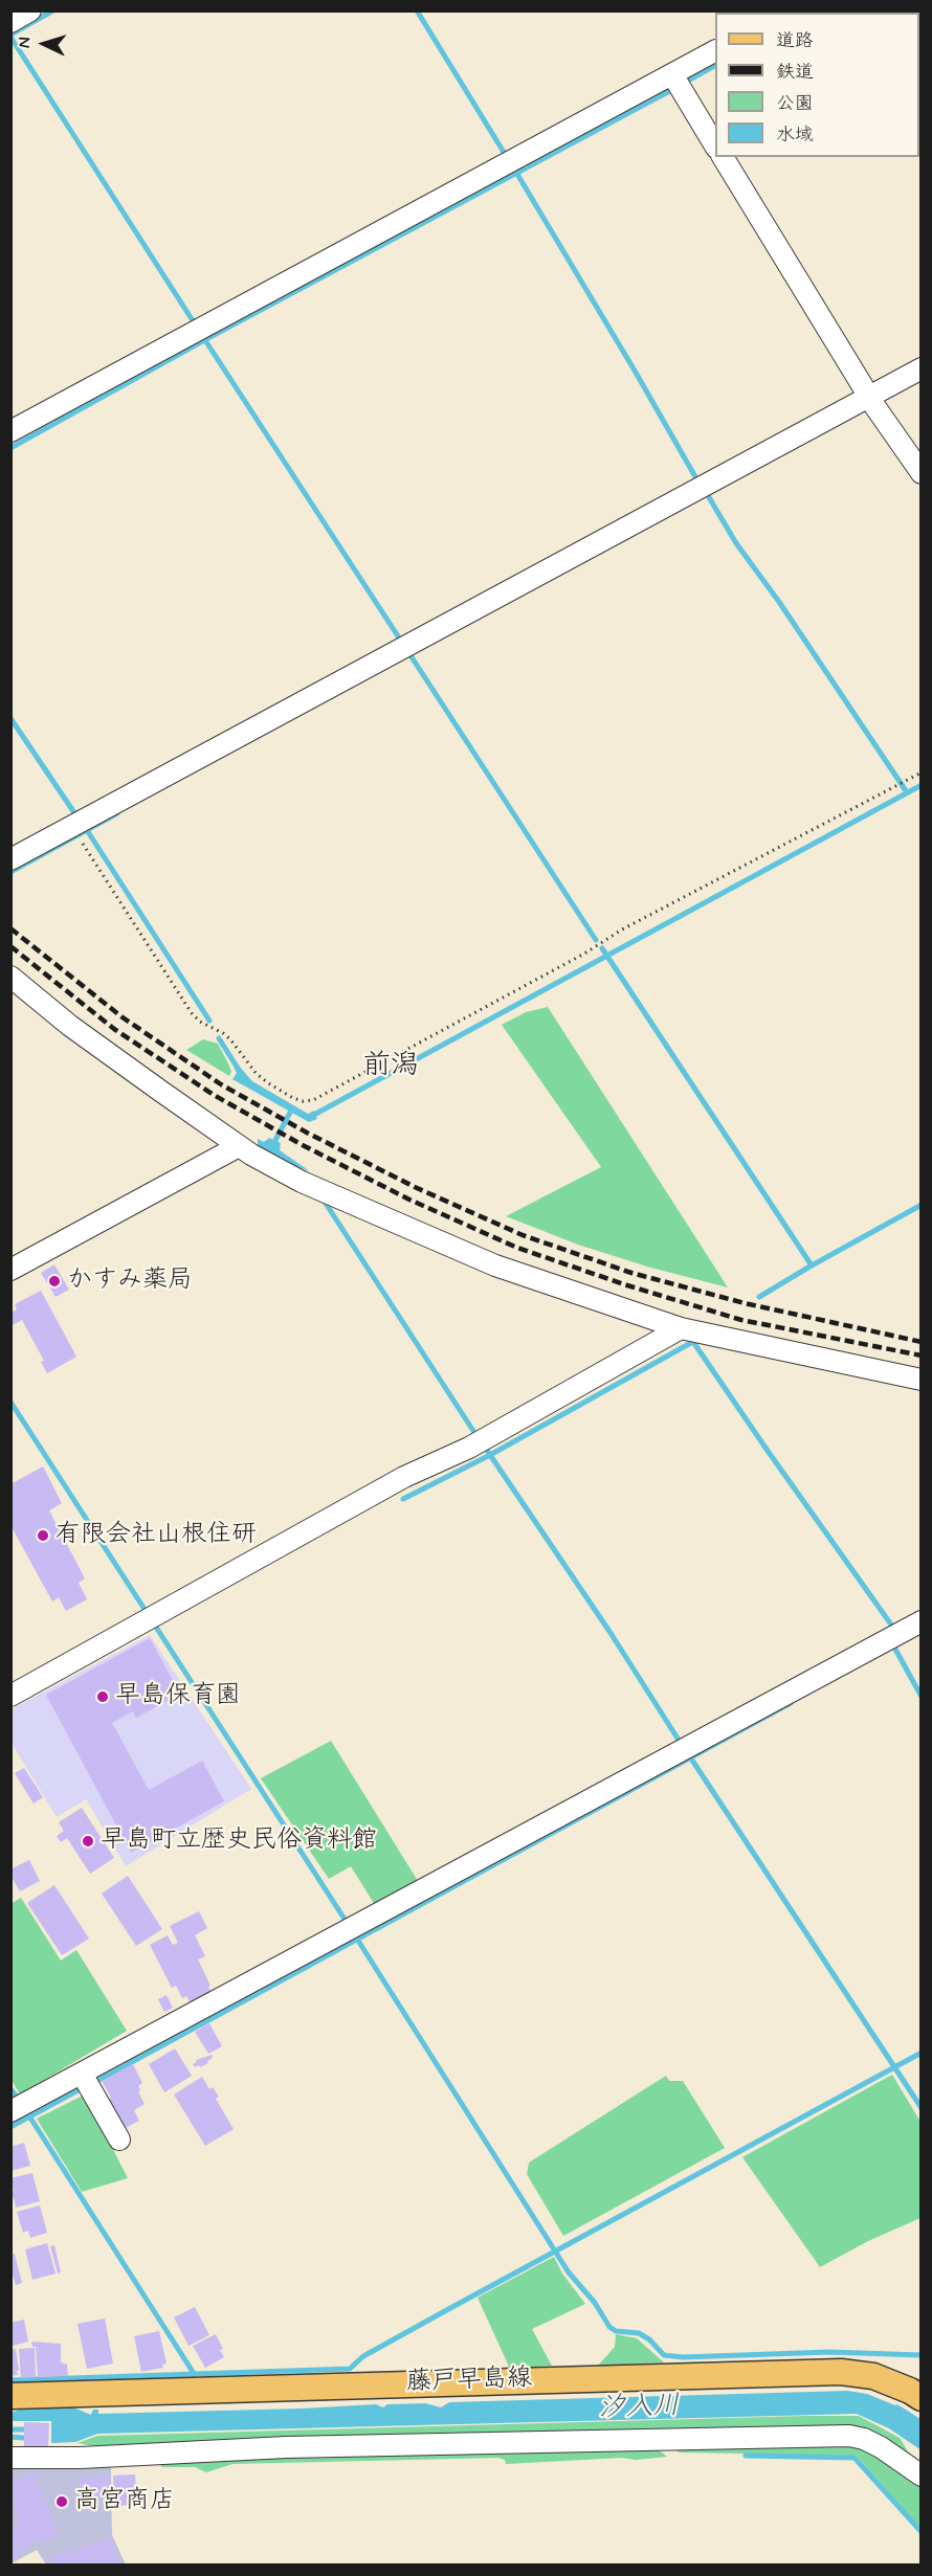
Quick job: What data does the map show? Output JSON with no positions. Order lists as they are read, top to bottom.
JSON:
{
  "streets": {
    "main road": ["藤戸早島線"]
  },
  "districts": ["前潟"],
  "water": ["汐入川"],
  "places": [
    "かすみ薬局",
    "有限会社山根住研",
    "早島保育園",
    "早島町立歴史民俗資料館",
    "高宮商店"
  ],
  "legend": [
    "道路",
    "鉄道",
    "公園",
    "水域"
  ],
  "north": "left"
}
